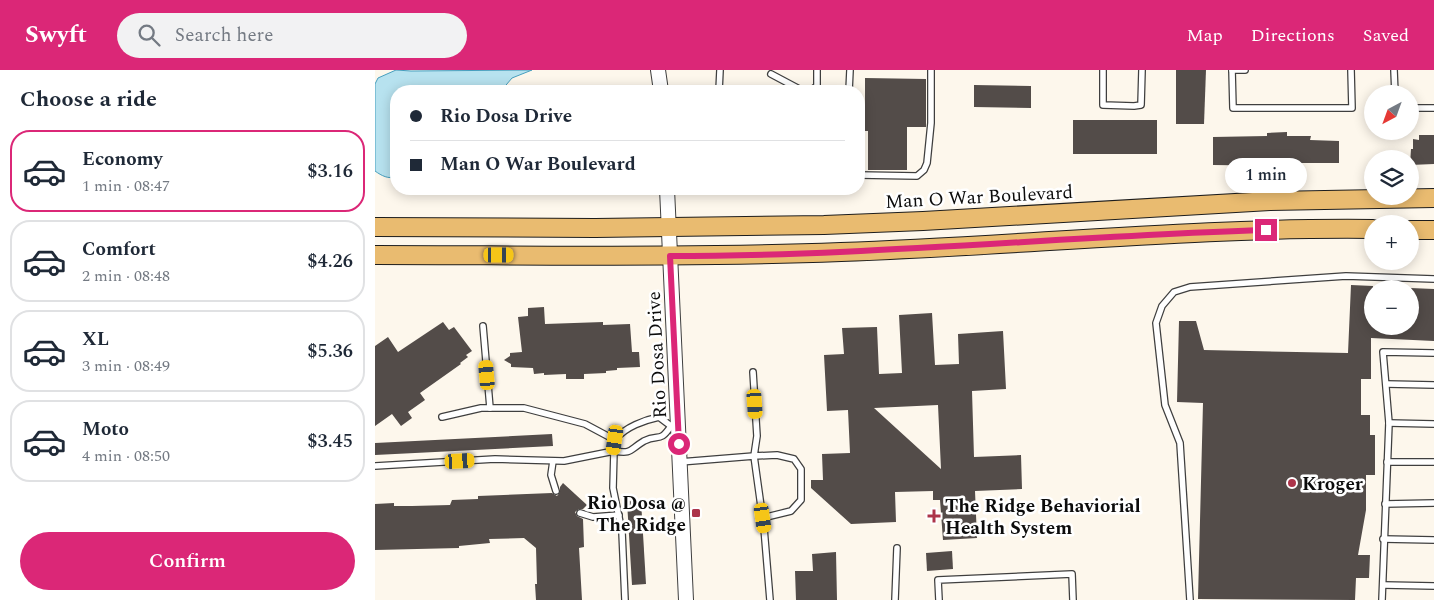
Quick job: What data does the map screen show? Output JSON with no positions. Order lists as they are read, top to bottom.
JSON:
{
  "streets": {
    "main road": ["Man O War Boulevard"],
    "street": ["Rio Dosa Drive"]
  },
  "crossings": [
    ["Man O War Boulevard", "Rio Dosa Drive"]
  ],
  "places": {
    "other": ["Kroger"],
    "transit": ["Rio Dosa @ The Ridge"],
    "health": ["The Ridge Behaviorial Health System"]
  },
  "north": "bottom left",
  "page": {
    "header": "Swyft",
    "search": "Search here",
    "nav": ["Map", "Directions", "Saved"],
    "heading": "Choose a ride",
    "map_buttons": ["+", "−"],
    "banner": ["Rio Dosa Drive", "Man O War Boulevard"],
    "list": [
      {
        "name": "Economy",
        "note": "1 min · 08:47",
        "value": "$3.16"
      },
      {
        "name": "Comfort",
        "note": "2 min · 08:48",
        "value": "$4.26"
      },
      {
        "name": "XL",
        "note": "3 min · 08:49",
        "value": "$5.36"
      },
      {
        "name": "Moto",
        "note": "4 min · 08:50",
        "value": "$3.45"
      }
    ],
    "bubble": "1 min",
    "buttons": "Confirm"
  }
}
